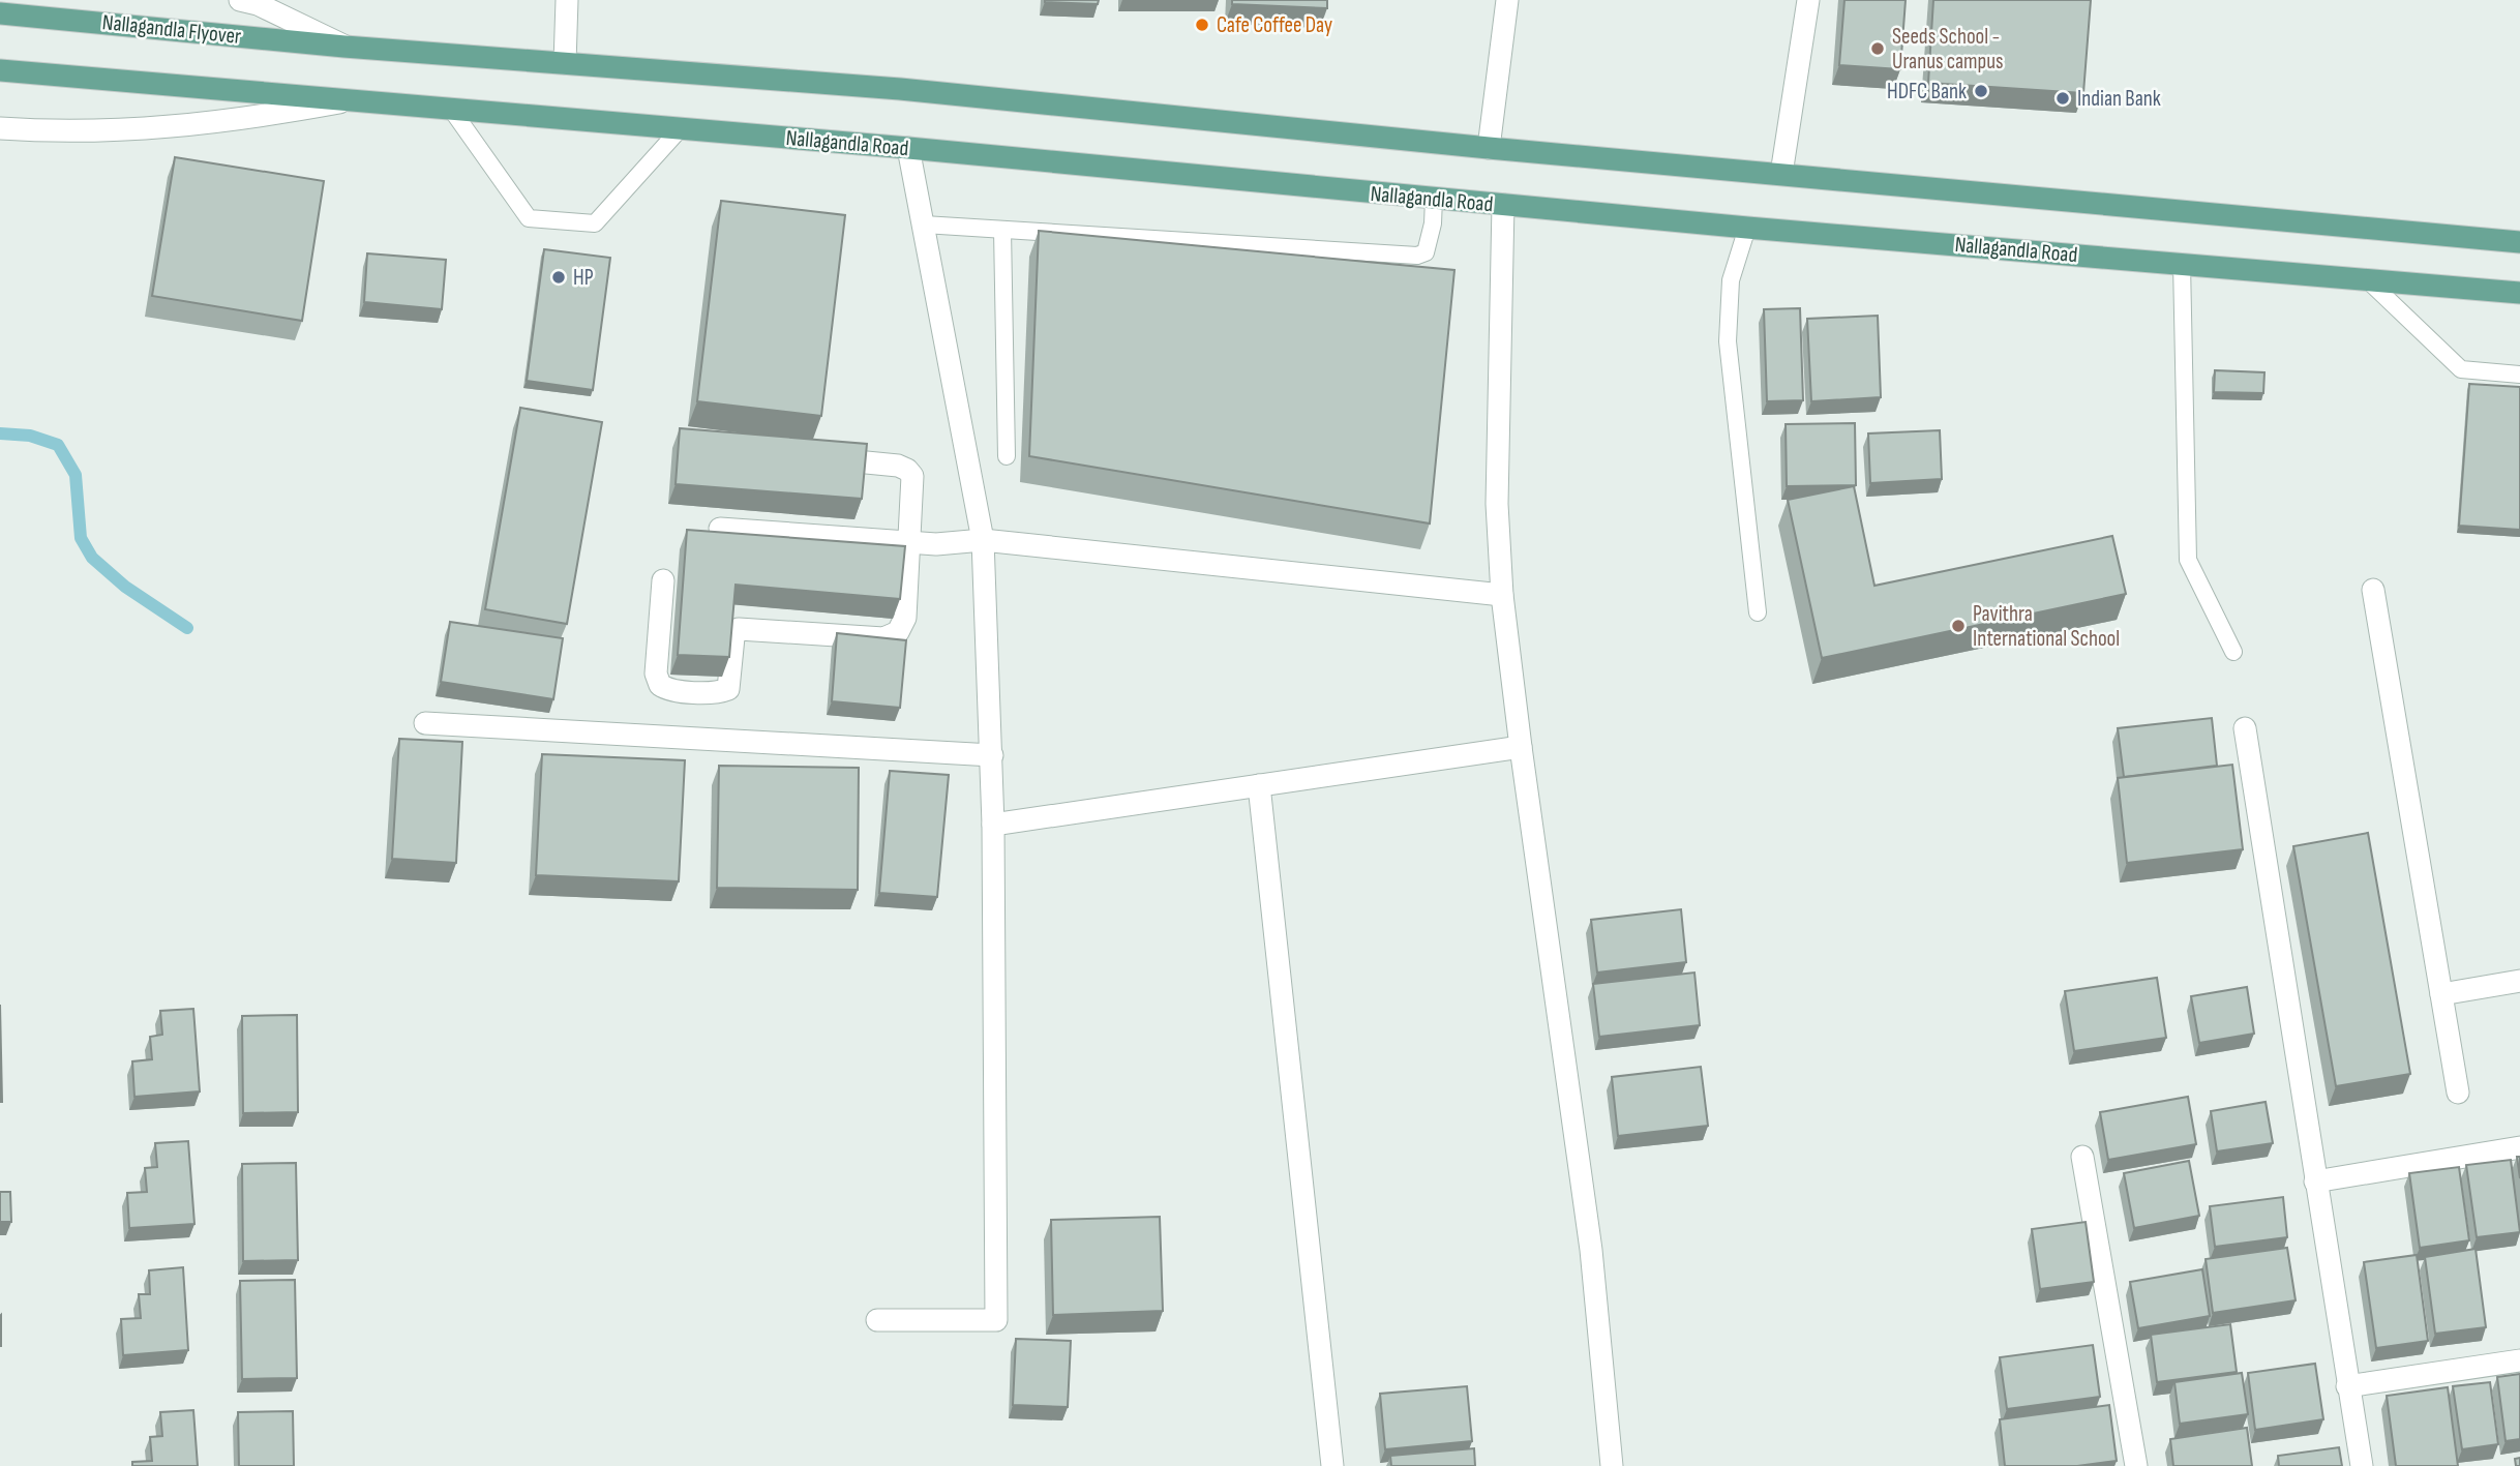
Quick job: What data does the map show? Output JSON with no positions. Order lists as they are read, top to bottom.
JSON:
{
  "streets": {
    "main road": ["Nallagandla Flyover", "Nallagandla Road"]
  },
  "places": [
    "Cafe Coffee Day",
    "Seeds School - Uranus campus",
    "HDFC Bank",
    "Indian Bank",
    "HP",
    "Pavithra International School"
  ]
}
